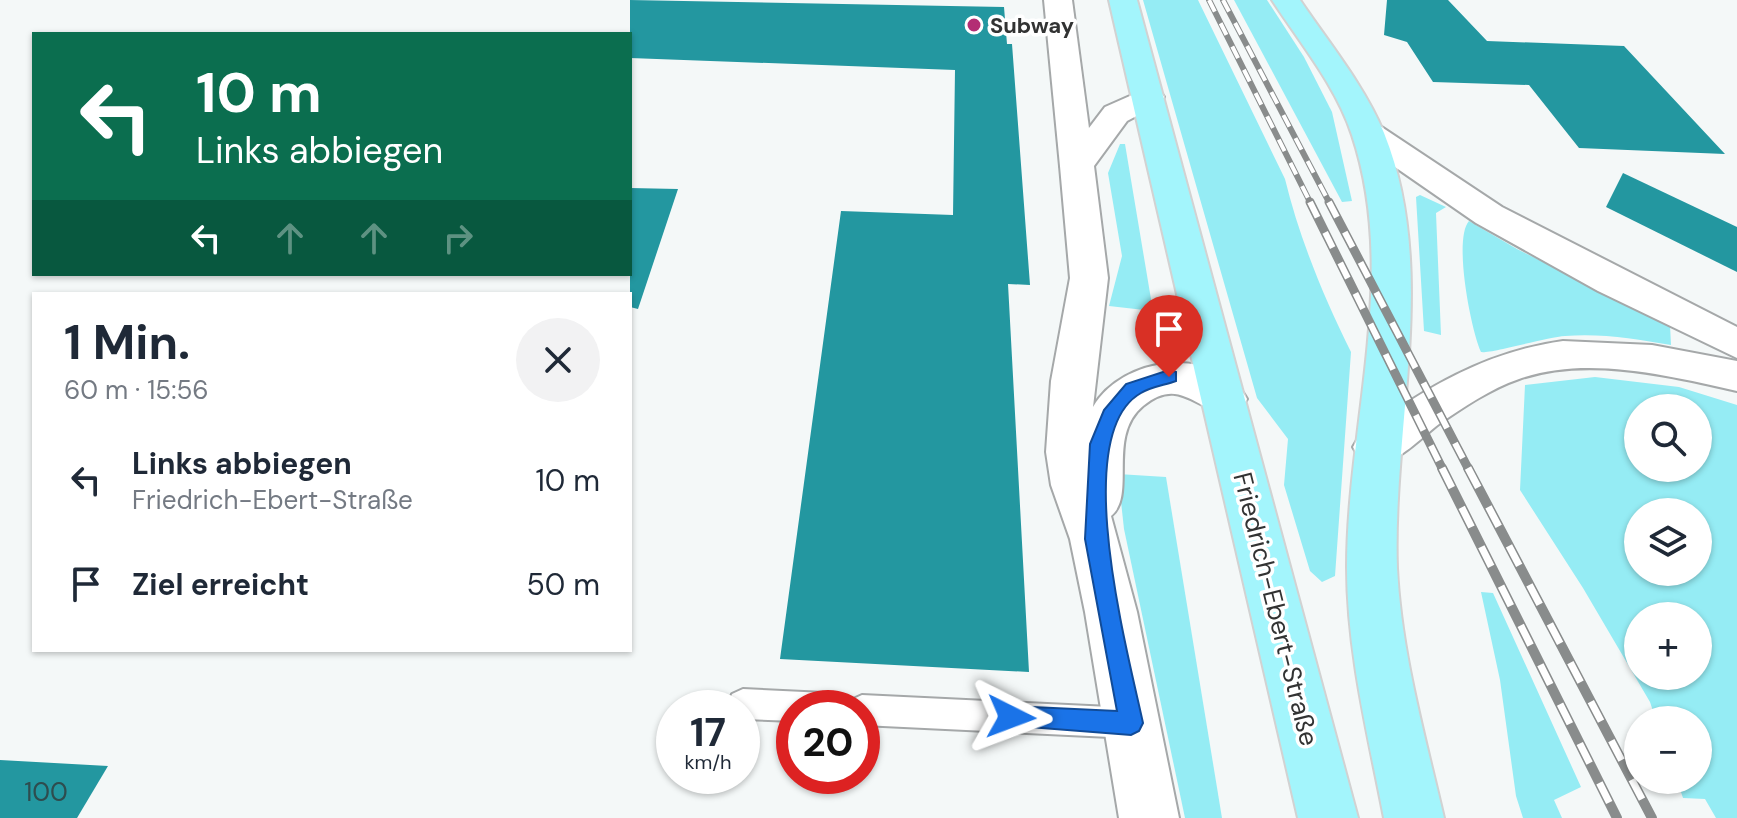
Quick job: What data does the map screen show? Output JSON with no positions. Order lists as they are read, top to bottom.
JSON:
{
  "streets": {
    "main road": ["Friedrich-Ebert-Straße"]
  },
  "places": ["Subway"],
  "house_numbers": ["100"],
  "page": {
    "turn": ["10 m", "Links abbiegen"],
    "heading": ["1 Min.", "60 m · 15:56"],
    "map_buttons": ["+", "−"],
    "list": [
      {
        "name": "Links abbiegen",
        "note": "Friedrich-Ebert-Straße",
        "value": "10 m"
      },
      {
        "name": "Ziel erreicht",
        "value": "50 m"
      }
    ],
    "speed": "17 km/h",
    "limit": "20"
  }
}
